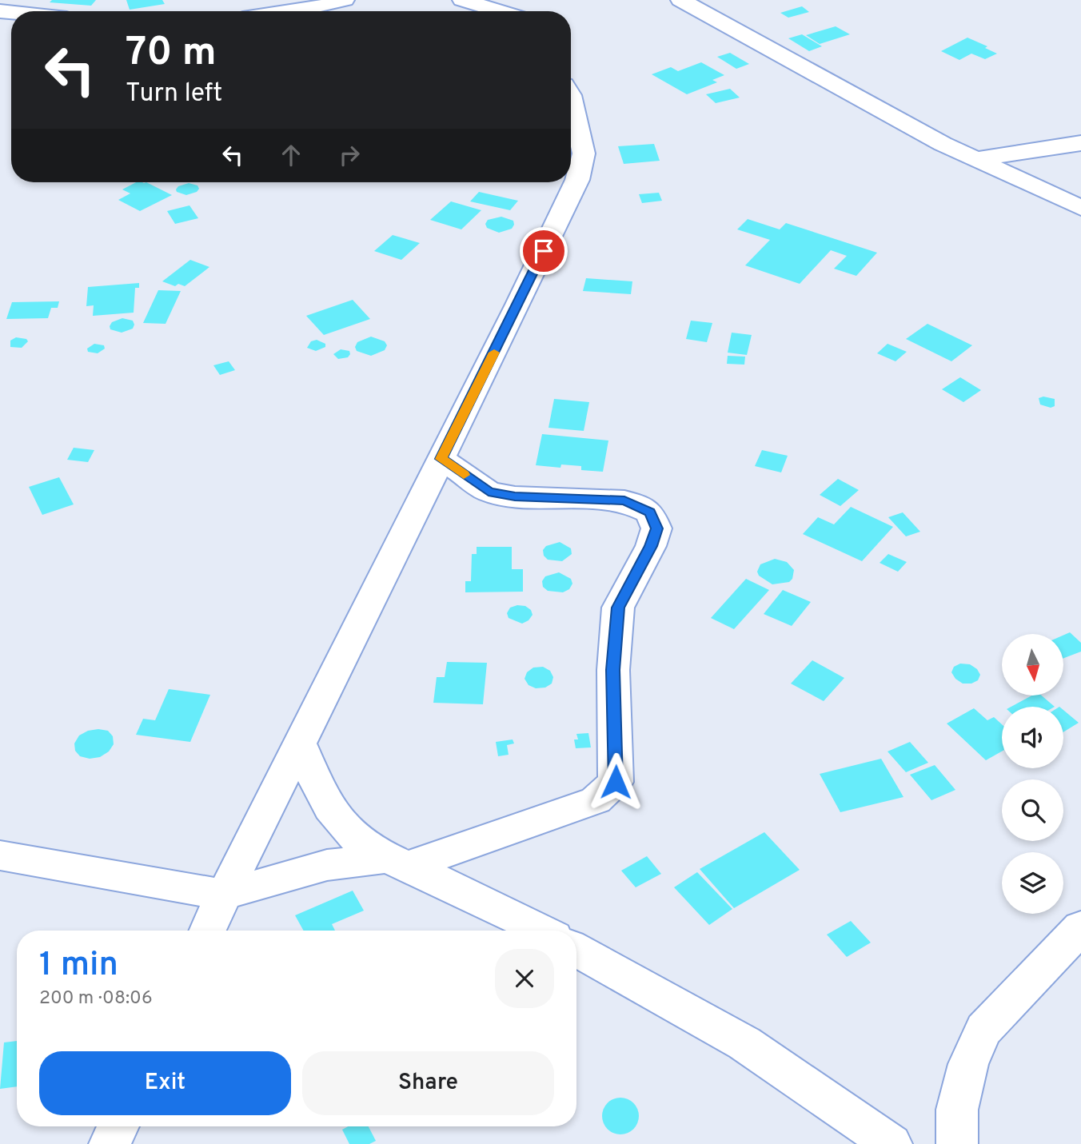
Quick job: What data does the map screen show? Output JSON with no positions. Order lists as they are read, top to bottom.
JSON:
{
  "north": "bottom",
  "page": {
    "turn": ["70 m", "Turn left"],
    "heading": ["1 min", "200 m · 08:06"],
    "buttons": ["Exit", "Share"]
  }
}
